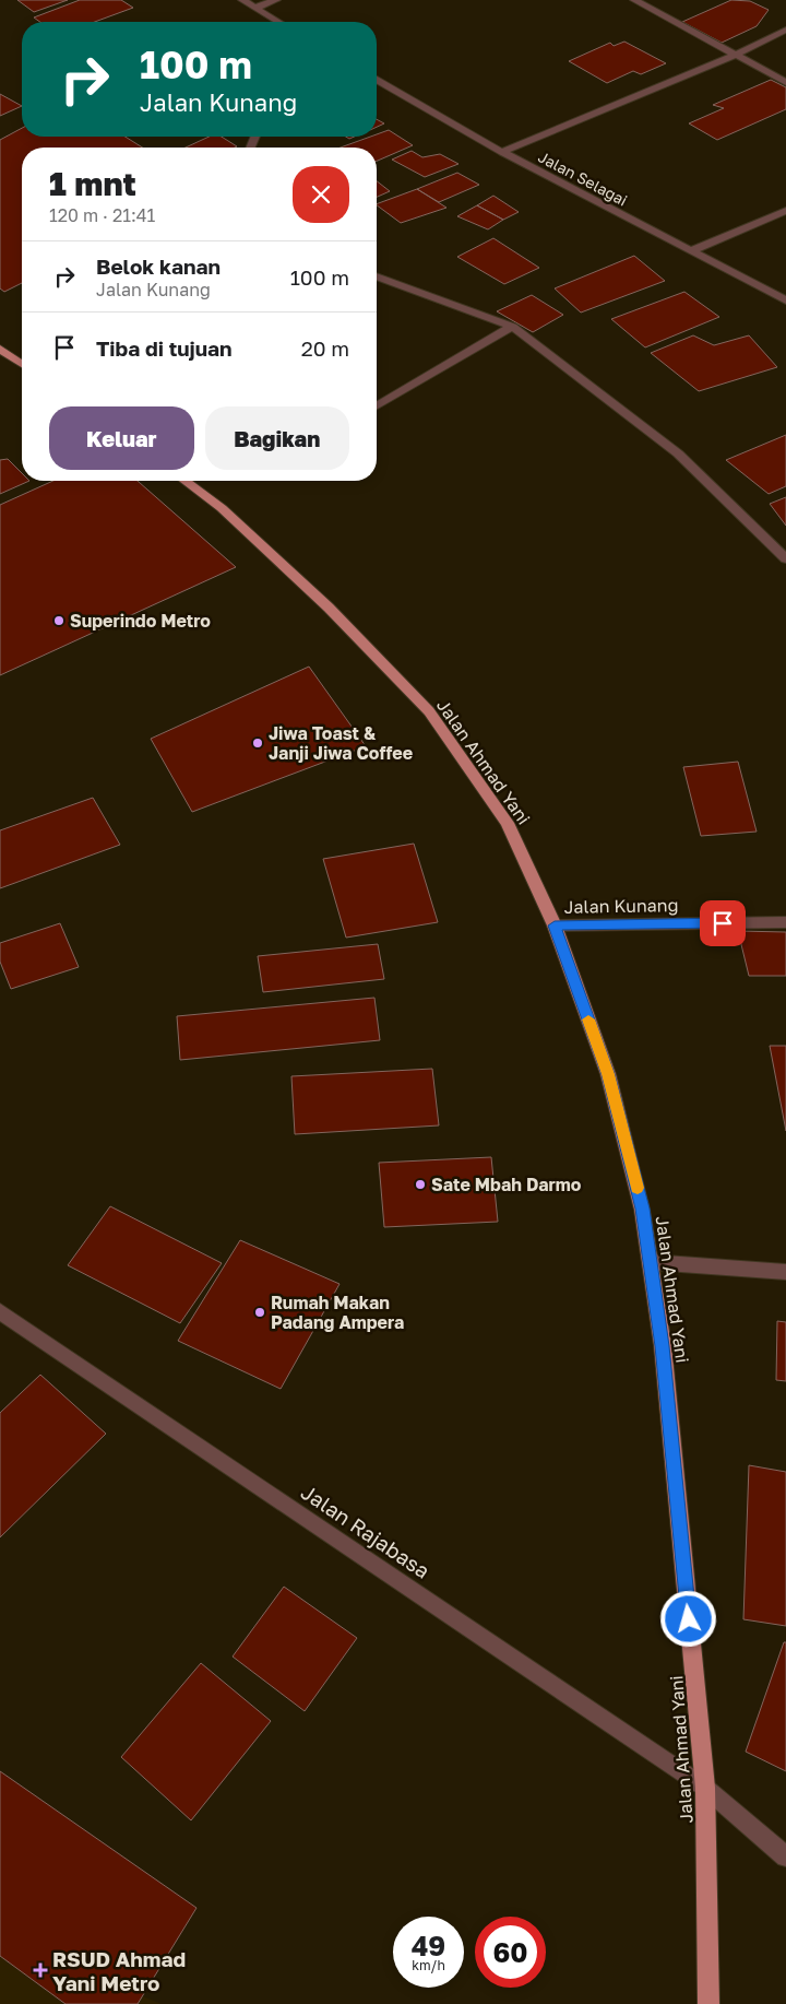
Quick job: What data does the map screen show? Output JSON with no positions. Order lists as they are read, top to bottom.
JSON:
{
  "streets": {
    "main road": ["Jalan Ahmad Yani"],
    "street": ["Jalan Selagai", "Jalan Kunang", "Jalan Rajabasa"]
  },
  "crossings": [
    ["Jalan Ahmad Yani", "Jalan Kunang"],
    ["Jalan Ahmad Yani", "Jalan Rajabasa"]
  ],
  "places": {
    "other": [
      "Superindo Metro",
      "Jiwa Toast & Janji Jiwa Coffee",
      "Sate Mbah Darmo",
      "Rumah Makan Padang Ampera"
    ],
    "health": ["RSUD Ahmad Yani Metro"]
  },
  "page": {
    "turn": ["100 m", "Jalan Kunang"],
    "heading": ["1 mnt", "120 m · 21:41"],
    "list": [
      {
        "name": "Belok kanan",
        "note": "Jalan Kunang",
        "value": "100 m"
      },
      {
        "name": "Tiba di tujuan",
        "value": "20 m"
      }
    ],
    "buttons": ["Keluar", "Bagikan"],
    "speed": "49 km/h",
    "limit": "60"
  }
}
